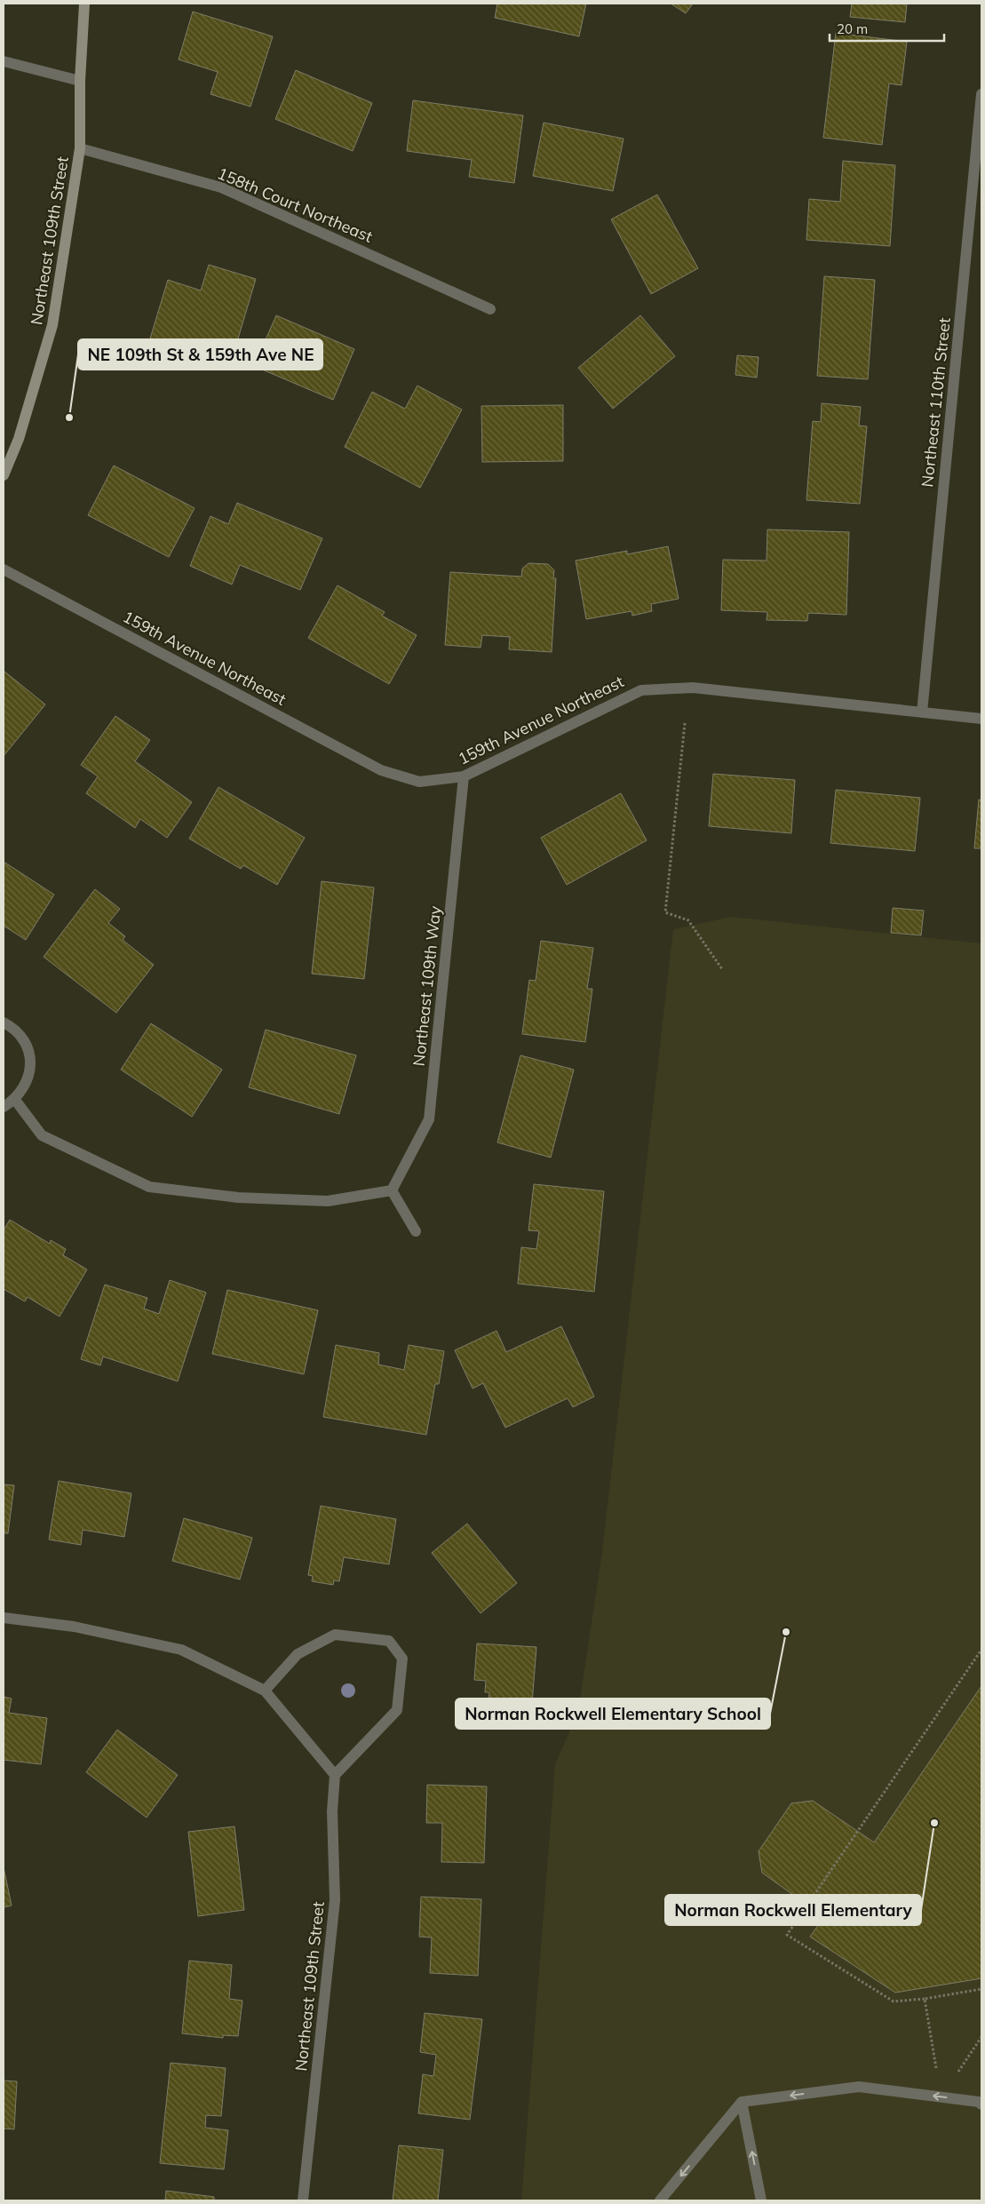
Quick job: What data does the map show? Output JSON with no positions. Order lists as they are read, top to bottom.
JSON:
{
  "streets": {
    "street": [
      "158th Court Northeast",
      "Northeast 109th Street",
      "Northeast 110th Street",
      "159th Avenue Northeast",
      "Northeast 109th Way"
    ]
  },
  "crossings": [
    ["158th Court Northeast", "Northeast 109th Street"],
    ["Northeast 110th Street", "159th Avenue Northeast"],
    ["159th Avenue Northeast", "Northeast 109th Way"]
  ],
  "places": ["NE 109th St & 159th Ave NE", "Norman Rockwell Elementary School", "Norman Rockwell Elementary"],
  "scale_bar": "20 m"
}
